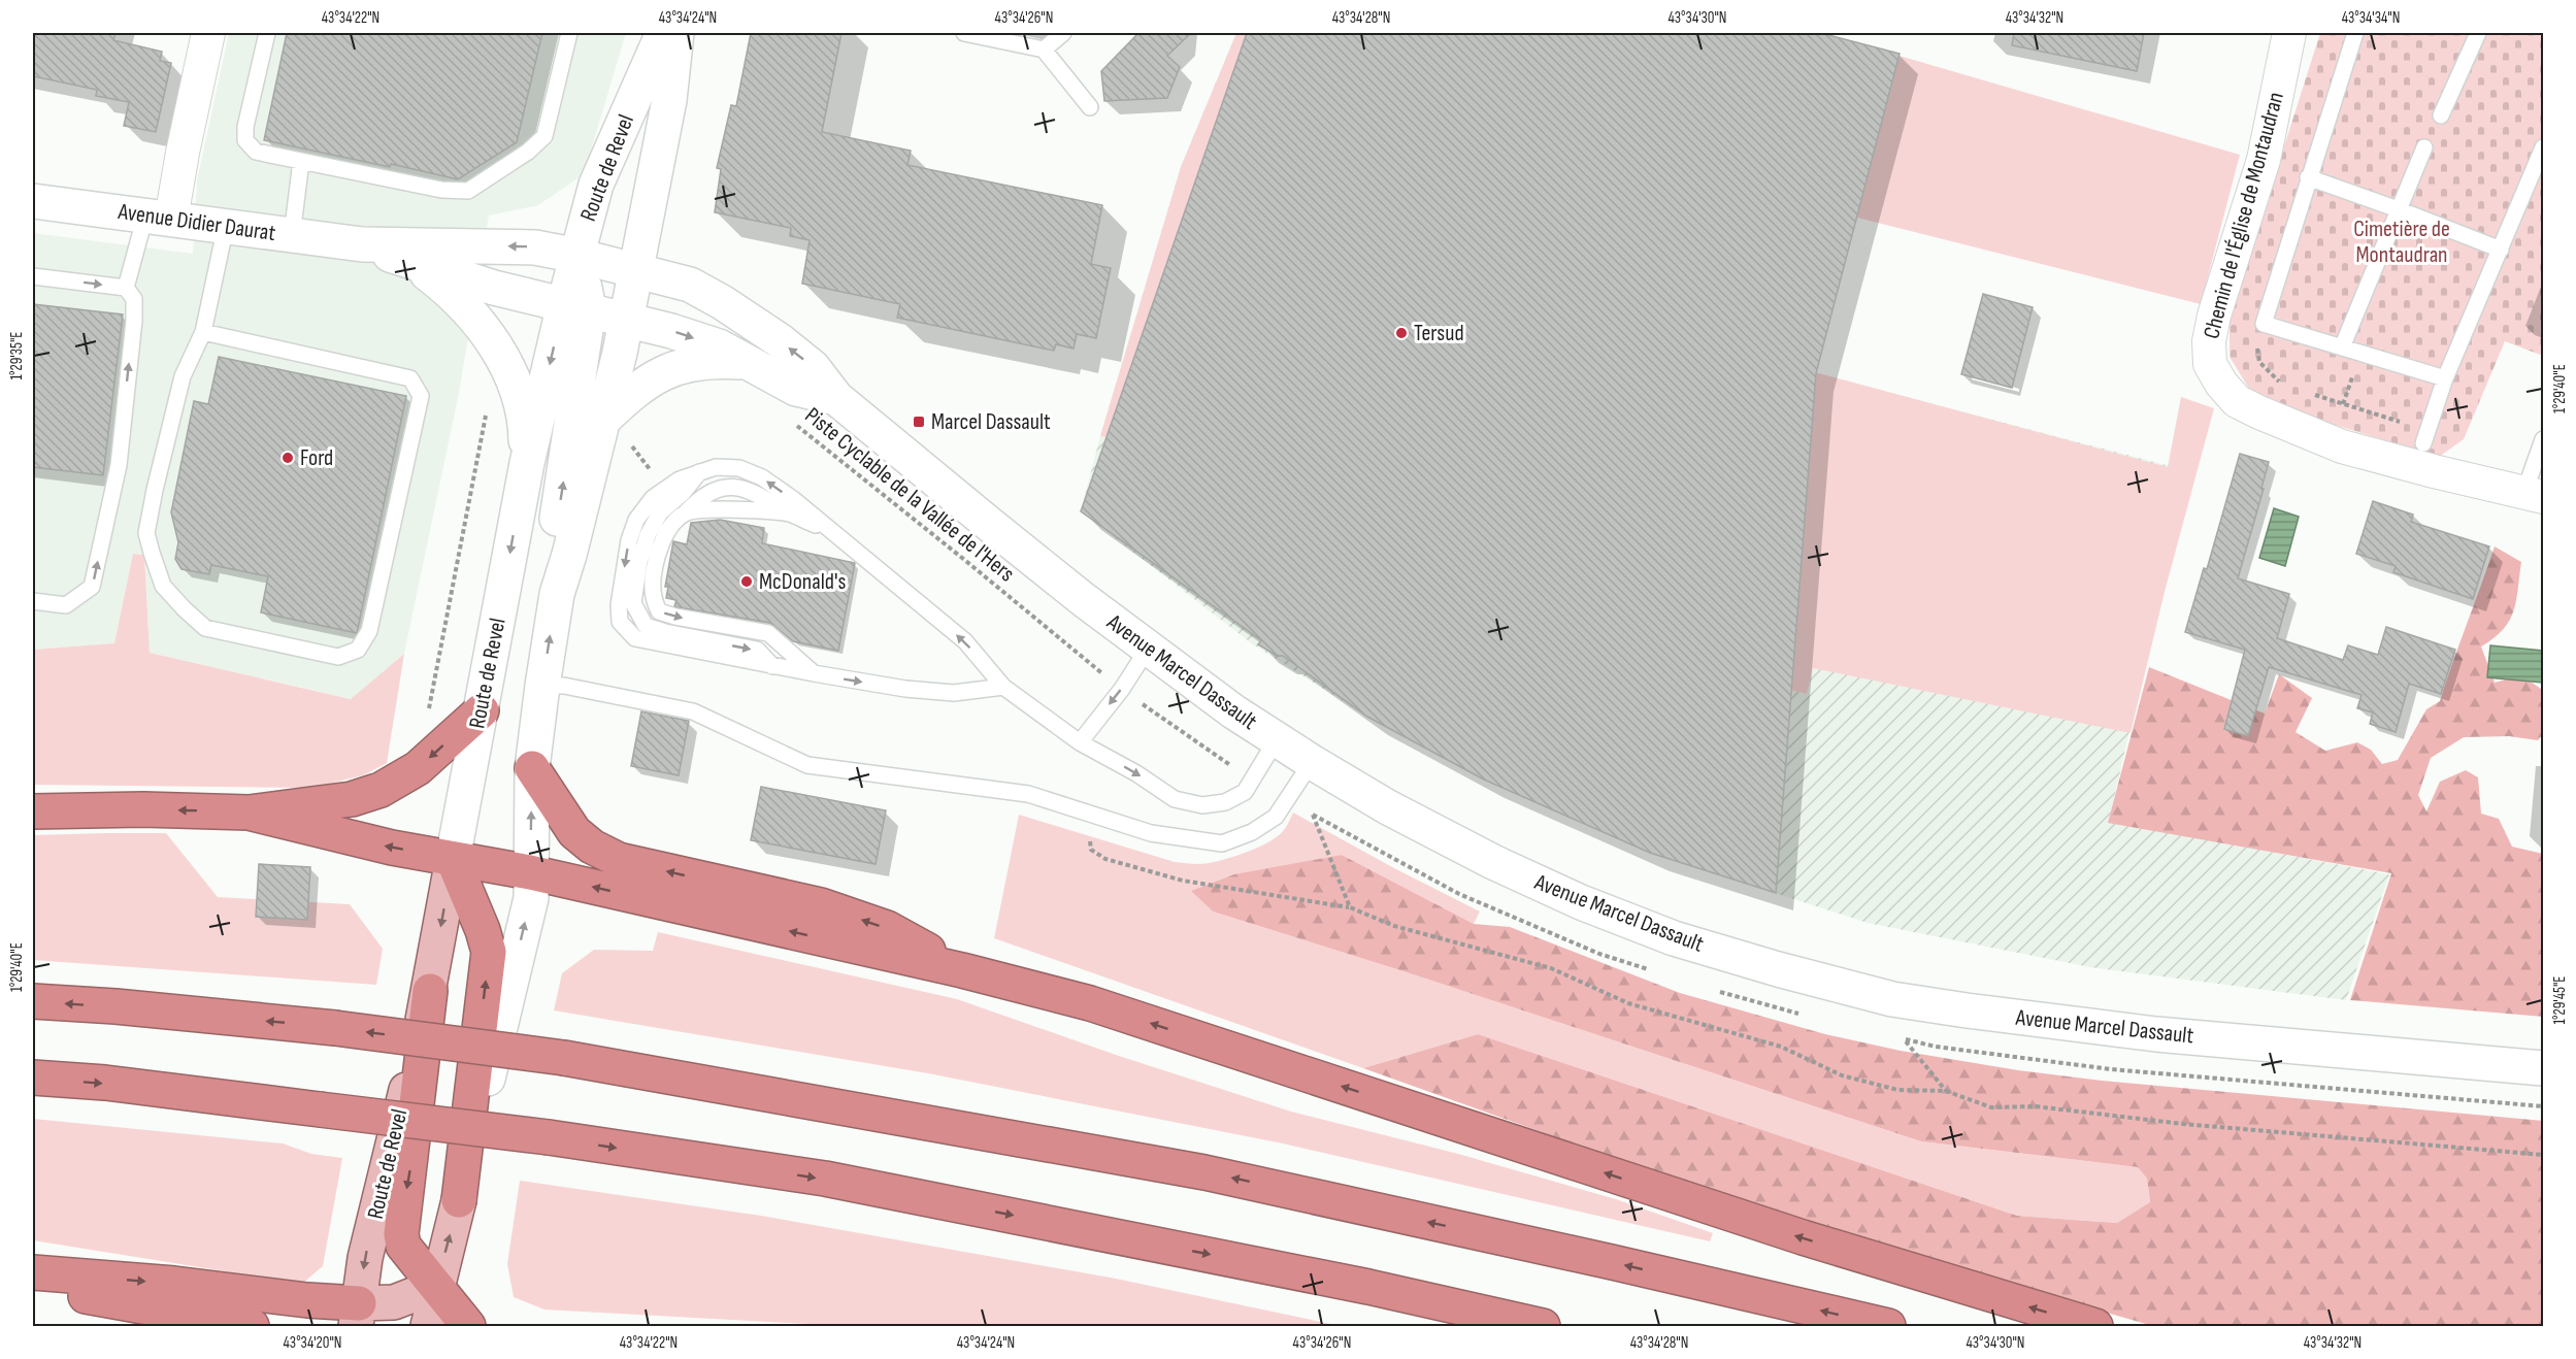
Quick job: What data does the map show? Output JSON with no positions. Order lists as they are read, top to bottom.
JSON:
{
  "streets": {
    "main road": ["Route de Revel", "Avenue Didier Daurat", "Avenue Marcel Dassault"],
    "street": ["Chemin de l'Église de Montaudran"],
    "path": ["Piste Cyclable de la Vallée de l'Hers"]
  },
  "crossings": [
    ["Route de Revel", "Avenue Didier Daurat"],
    ["Route de Revel", "Avenue Marcel Dassault"],
    ["Avenue Didier Daurat", "Avenue Marcel Dassault"]
  ],
  "parks": ["Cimetière de Montaudran"],
  "places": {
    "other": ["Tersud", "Ford", "McDonald's"],
    "transit": ["Marcel Dassault"]
  },
  "coordinates": [
    "43°34'22\"N",
    "43°34'24\"N",
    "43°34'26\"N",
    "43°34'28\"N",
    "43°34'30\"N",
    "43°34'32\"N",
    "43°34'34\"N",
    "1°29'35\"E",
    "1°29'40\"E",
    "1°29'45\"E",
    "43°34'20\"N"
  ]
}
